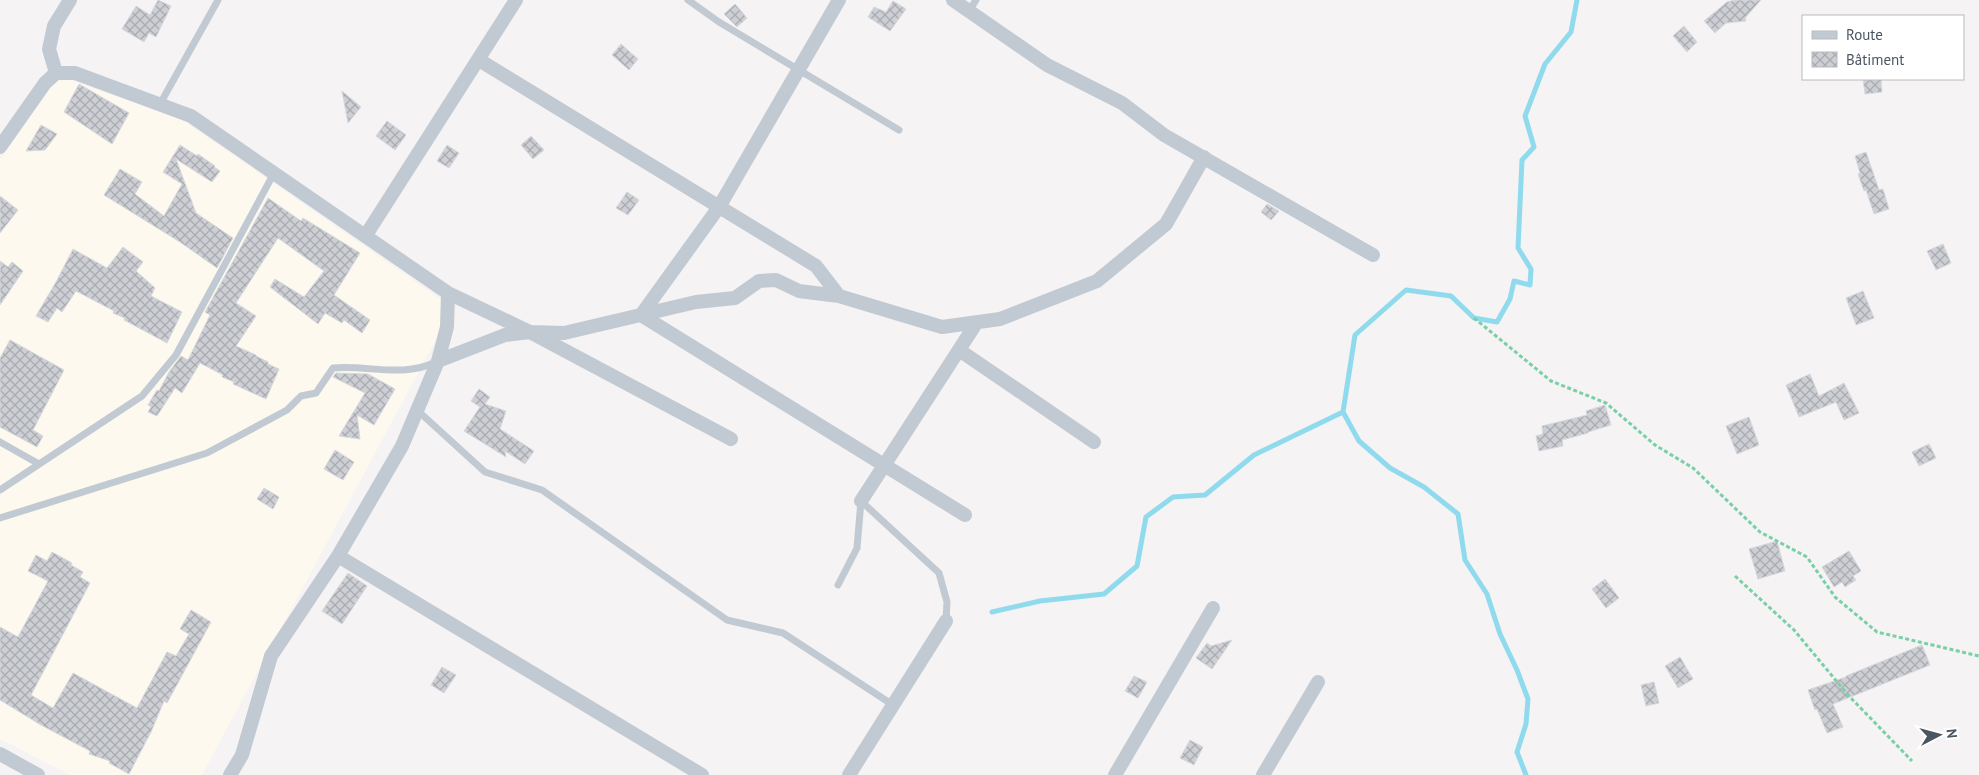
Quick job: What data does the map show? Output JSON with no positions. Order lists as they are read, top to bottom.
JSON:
{
  "legend": ["Route", "Bâtiment"],
  "north": "right"
}
